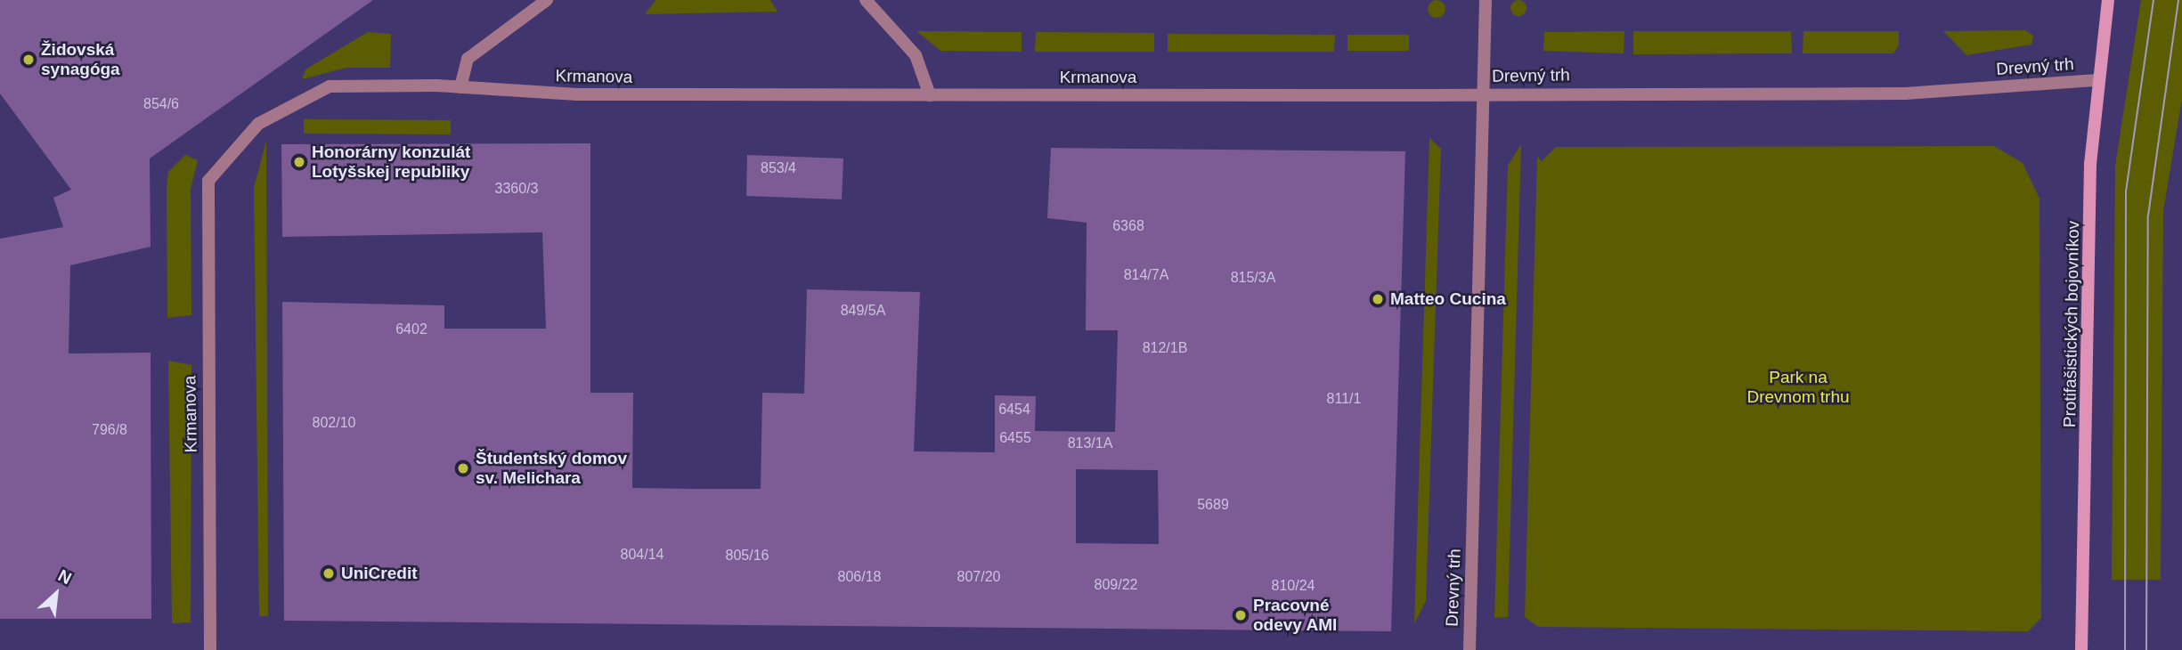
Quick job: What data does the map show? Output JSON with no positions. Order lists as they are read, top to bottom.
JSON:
{
  "streets": {
    "street": ["Drevný trh", "Krmanova", "Protifašistických bojovníkov"]
  },
  "crossings": [
    ["Drevný trh", "Krmanova"],
    ["Drevný trh", "Protifašistických bojovníkov"]
  ],
  "parks": ["Park na Drevnom trhu"],
  "places": [
    "Židovská synagóga",
    "Honorárny konzulát Lotyšskej republiky",
    "Matteo Cucina",
    "Študentský domov sv. Melichara",
    "UniCredit",
    "Pracovné odevy AMI"
  ],
  "house_numbers": [
    "854/6",
    "853/4",
    "3360/3",
    "6368",
    "814/7A",
    "815/3A",
    "849/5A",
    "6402",
    "812/1B",
    "811/1",
    "6454",
    "802/10",
    "796/8",
    "6455",
    "813/1A",
    "5689",
    "804/14",
    "805/16",
    "806/18",
    "807/20",
    "809/22",
    "810/24"
  ],
  "north": "top right"
}
